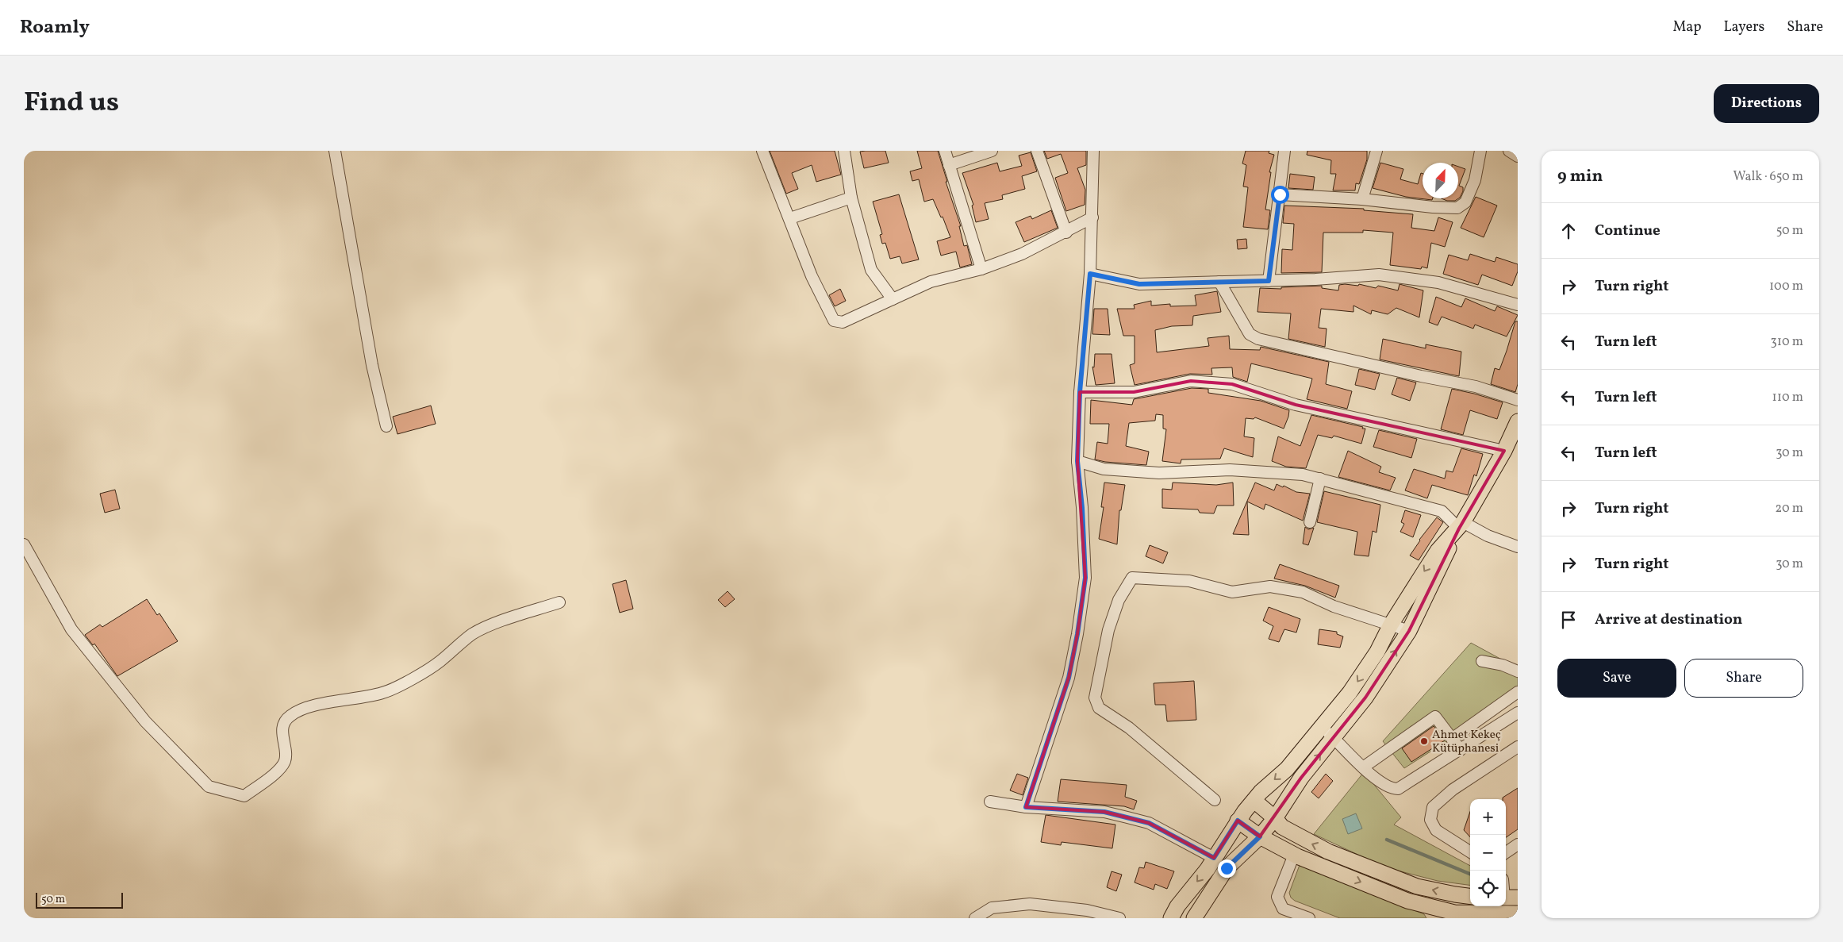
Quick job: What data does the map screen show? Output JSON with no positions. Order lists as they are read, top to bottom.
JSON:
{
  "places": ["Ahmet Kekeç Kütüphanesi"],
  "scale_bar": "50 m",
  "north": "top right",
  "page": {
    "header": "Roamly",
    "nav": ["Map", "Layers", "Share"],
    "title": "Find us",
    "buttons": [
      "Directions",
      ["Save", "Share"]
    ],
    "heading": ["9 min", "Walk · 650 m"],
    "list": [
      ["Continue", "50 m"],
      ["Turn right", "100 m"],
      ["Turn left", "310 m"],
      ["Turn left", "110 m"],
      ["Turn left", "30 m"],
      ["Turn right", "20 m"],
      ["Turn right", "30 m"],
      "Arrive at destination"
    ],
    "map_buttons": ["+", "−"],
    "scale": "50 m"
  }
}
